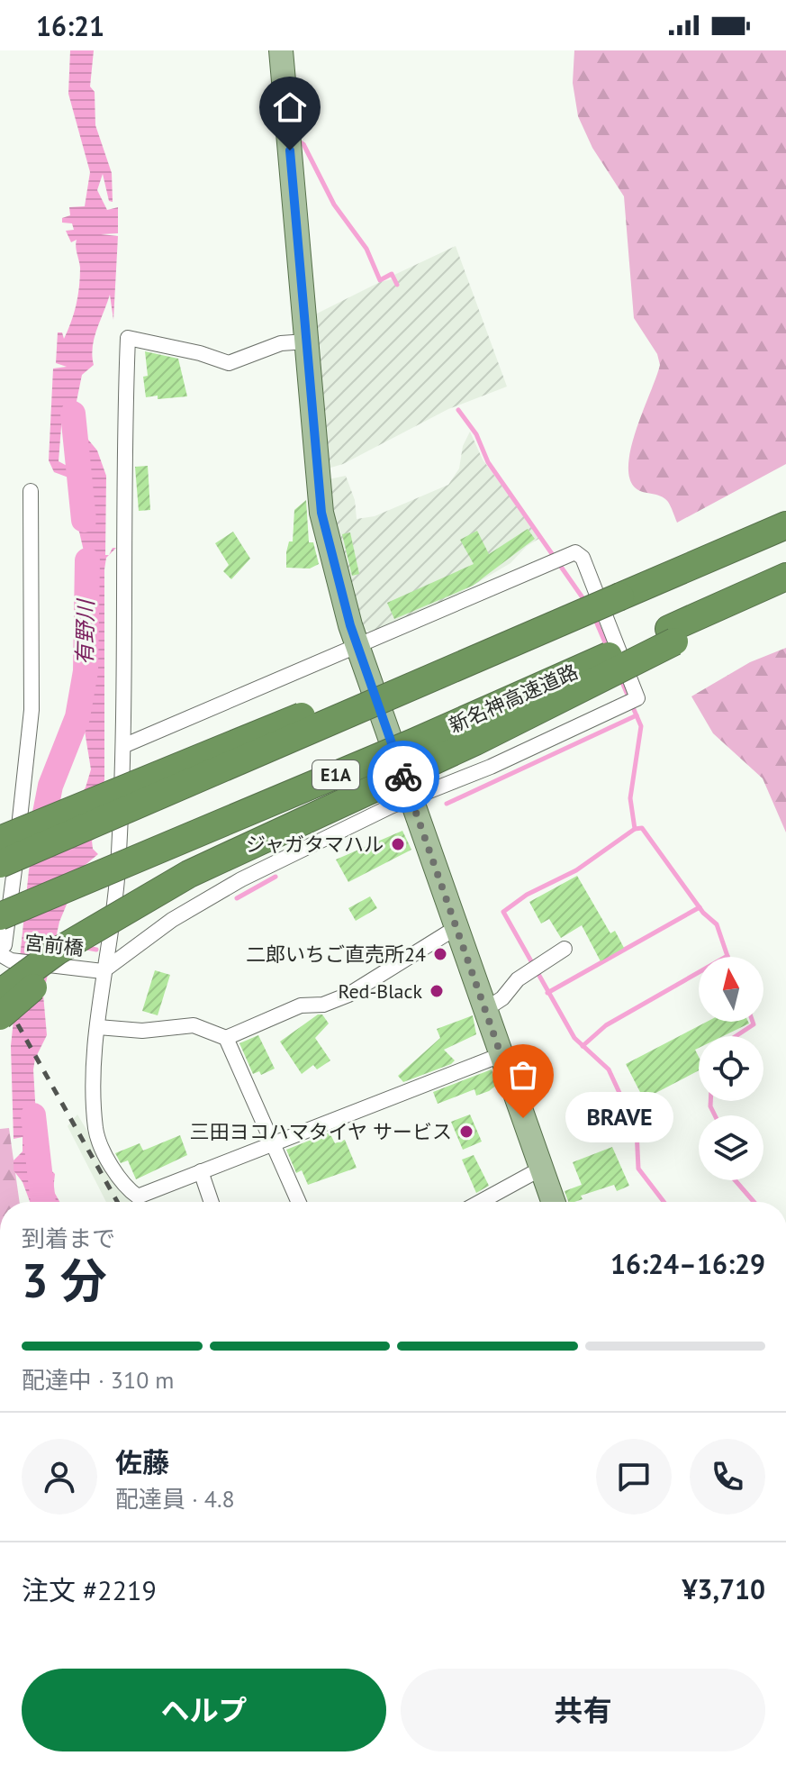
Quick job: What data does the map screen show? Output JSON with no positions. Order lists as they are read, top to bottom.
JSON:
{
  "streets": {
    "highway": ["新名神高速道路", "E1A"],
    "street": ["宮前橋"]
  },
  "water": ["有野川"],
  "places": [
    "ジャガタマハル",
    "二郎いちご直売所24",
    "Red-Black",
    "BRAVE",
    "三田ヨコハマタイヤ サービス"
  ],
  "north": "top",
  "page": {
    "status": "16:21",
    "bubble": "BRAVE",
    "heading": ["3 分", "到着まで", "16:24–16:29"],
    "panel": [
      "佐藤",
      "配達員 · 4.8",
      "注文 #2219",
      "¥3,710"
    ],
    "bar": "配達中 · 310 m",
    "buttons": ["ヘルプ", "共有"]
  }
}
